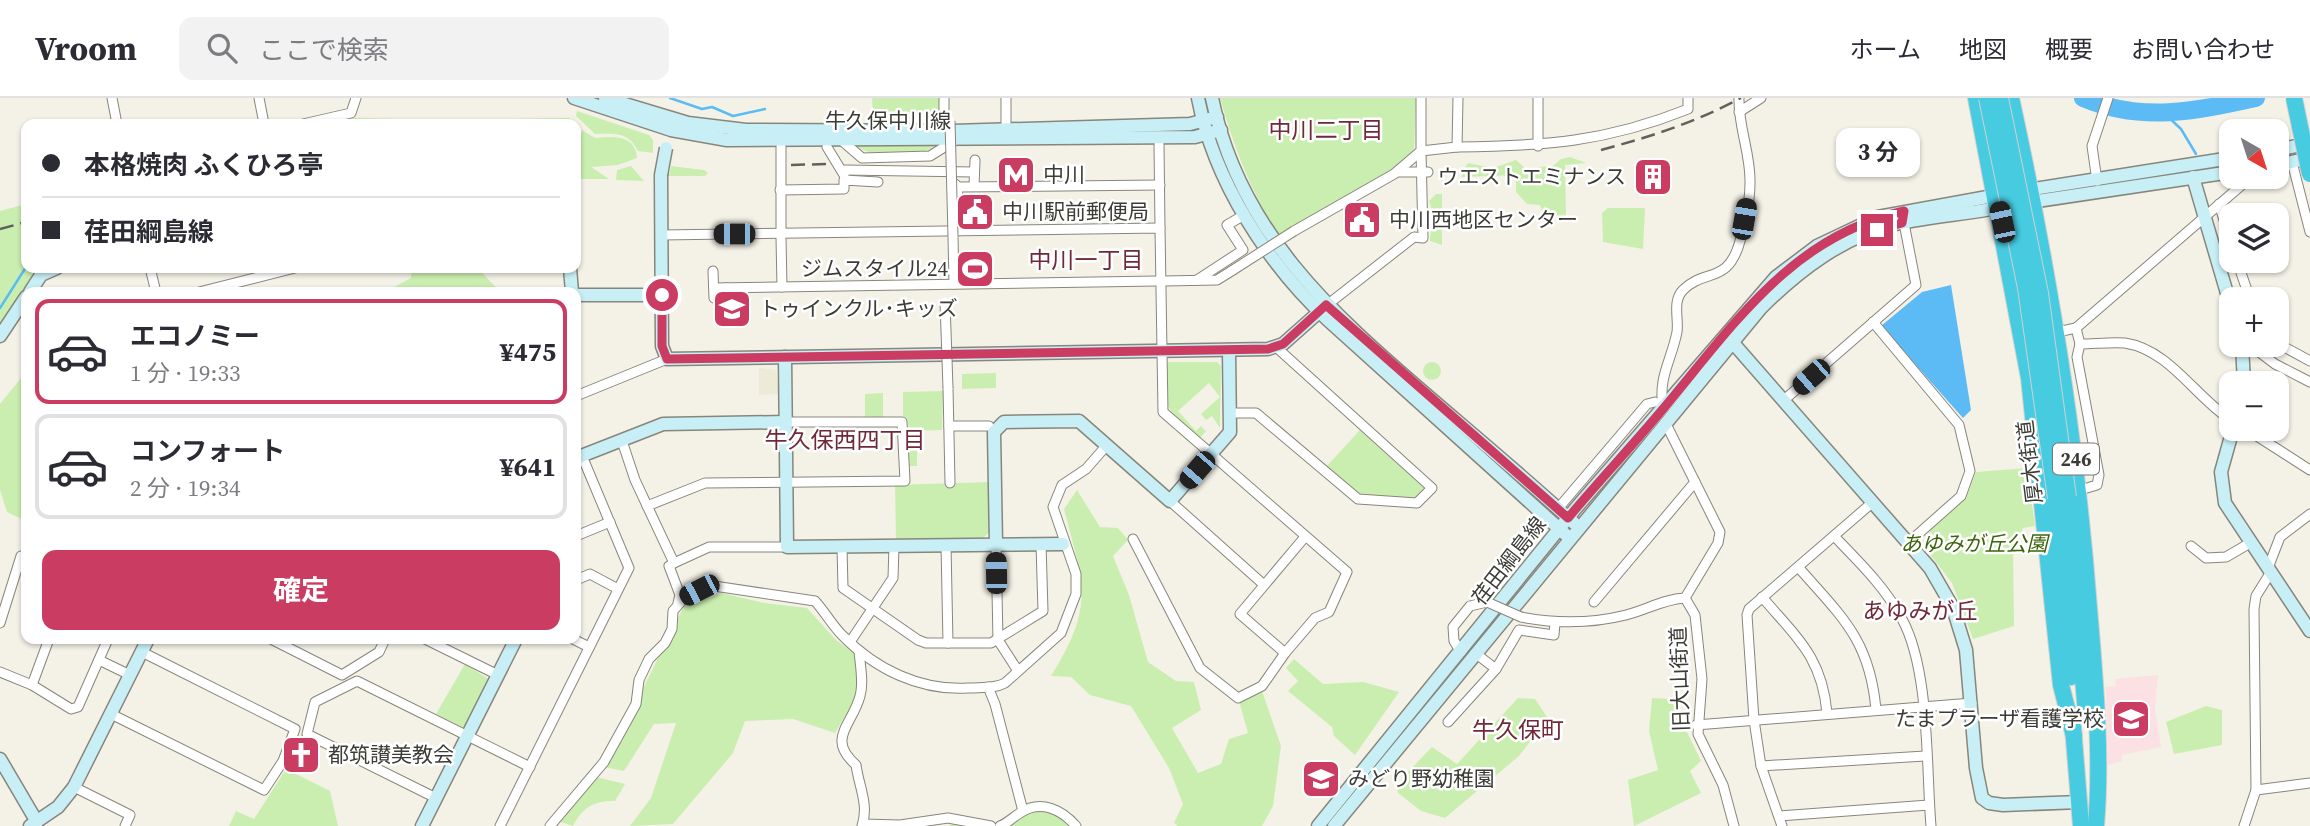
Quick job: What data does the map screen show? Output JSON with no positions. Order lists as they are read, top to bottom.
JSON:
{
  "streets": {
    "highway": ["246", "厚木街道"],
    "street": ["牛久保中川線", "荏田綱島線", "旧大山街道"]
  },
  "crossings": [
    ["246", "厚木街道"],
    ["246", "荏田綱島線"],
    ["荏田綱島線", "旧大山街道"]
  ],
  "districts": [
    "中川二丁目",
    "中川一丁目",
    "牛久保西四丁目",
    "あゆみが丘",
    "牛久保町"
  ],
  "parks": ["あゆみが丘公園"],
  "places": {
    "metro station": ["中川"],
    "building": ["ウエストエミナンス"],
    "public building": ["中川駅前郵便局", "中川西地区センター"],
    "sports": ["ジムスタイル24"],
    "school or university": ["トゥインクル･キッズ", "たまプラーザ看護学校", "みどり野幼稚園"],
    "church": ["都筑讃美教会"]
  },
  "north": "bottom right",
  "page": {
    "header": "Vroom",
    "search": "ここで検索",
    "nav": [
      "ホーム",
      "地図",
      "概要",
      "お問い合わせ"
    ],
    "map_buttons": ["+", "−"],
    "banner": ["本格焼肉 ふくひろ亭", "荏田綱島線"],
    "bubble": "3 分",
    "list": [
      {
        "name": "エコノミー",
        "note": "1 分 · 19:33",
        "value": "¥475"
      },
      {
        "name": "コンフォート",
        "note": "2 分 · 19:34",
        "value": "¥641"
      }
    ],
    "buttons": "確定"
  }
}
